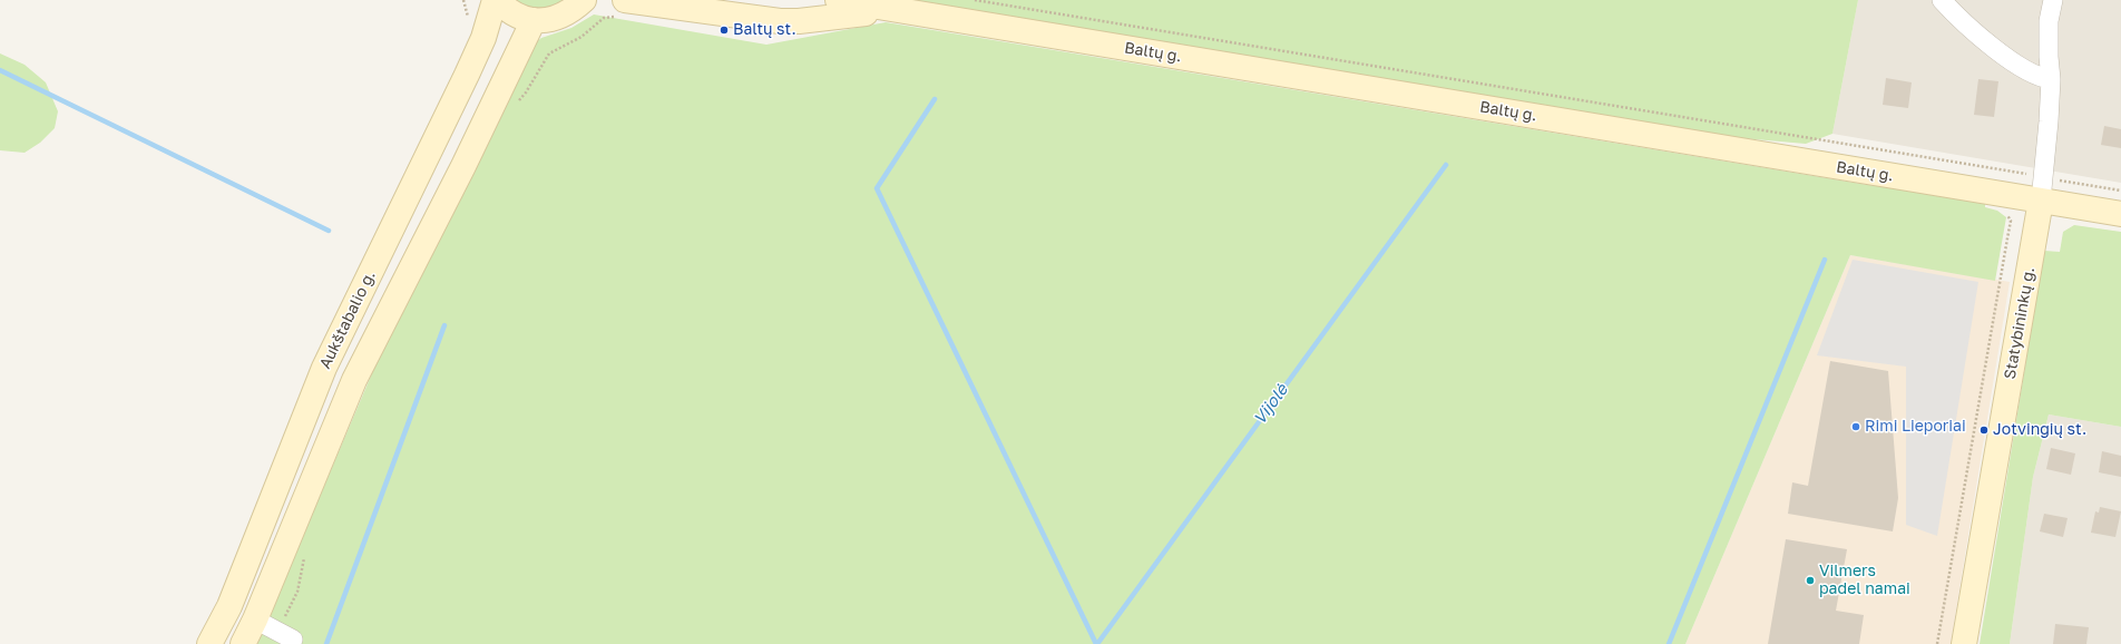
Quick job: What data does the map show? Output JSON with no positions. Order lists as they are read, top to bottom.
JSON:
{
  "streets": {
    "main road": ["Baltų g.", "Aukštabalio g.", "Statybininkų g."]
  },
  "crossings": [
    ["Baltų g.", "Statybininkų g."]
  ],
  "water": ["Vijolė"],
  "places": [
    "Baltų st.",
    "Rimi Lieporiai",
    "Jotvingių st.",
    "Vilmers padel namai"
  ]
}
